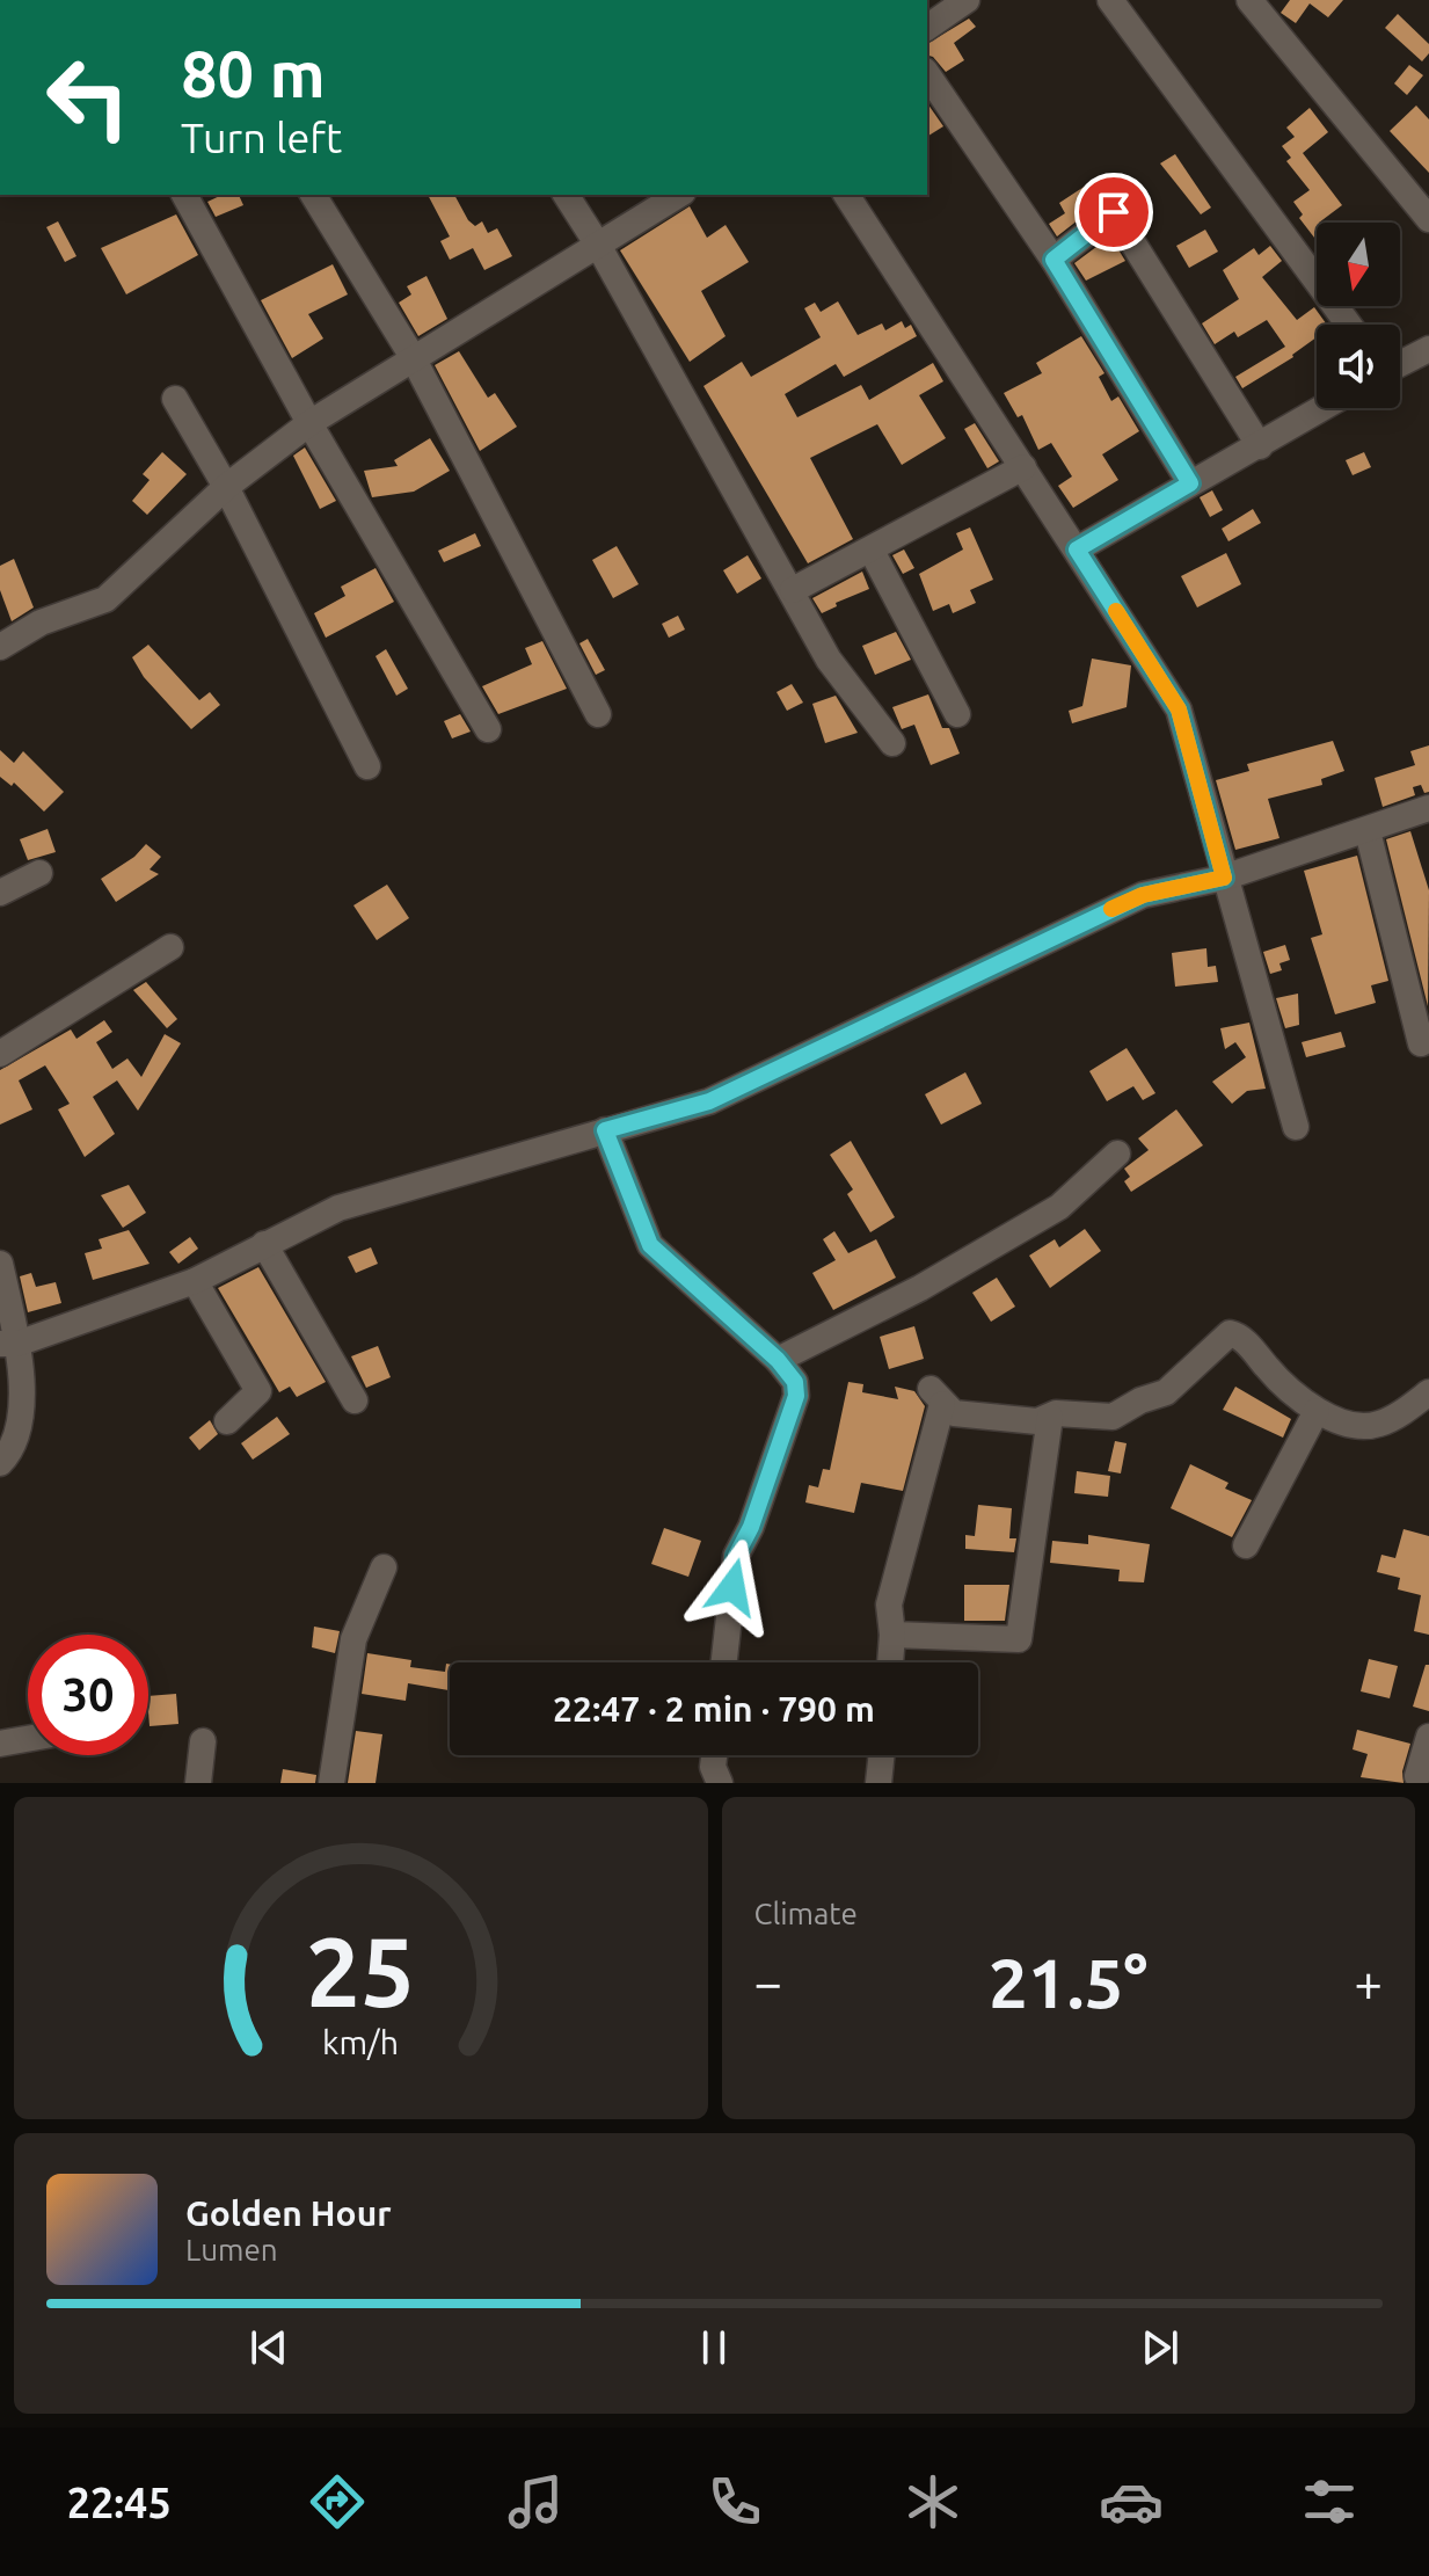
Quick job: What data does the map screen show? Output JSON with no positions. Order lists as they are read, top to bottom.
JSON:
{
  "north": "bottom",
  "page": {
    "turn": ["80 m", "Turn left"],
    "limit": "30",
    "trip": "22:47 · 2 min · 790 m",
    "tile": "Climate",
    "heat": ["−", "21.5°", "+"],
    "song": ["Golden Hour", "Lumen"],
    "tabs": "22:45",
    "gauge": ["25", "km/h"]
  }
}
